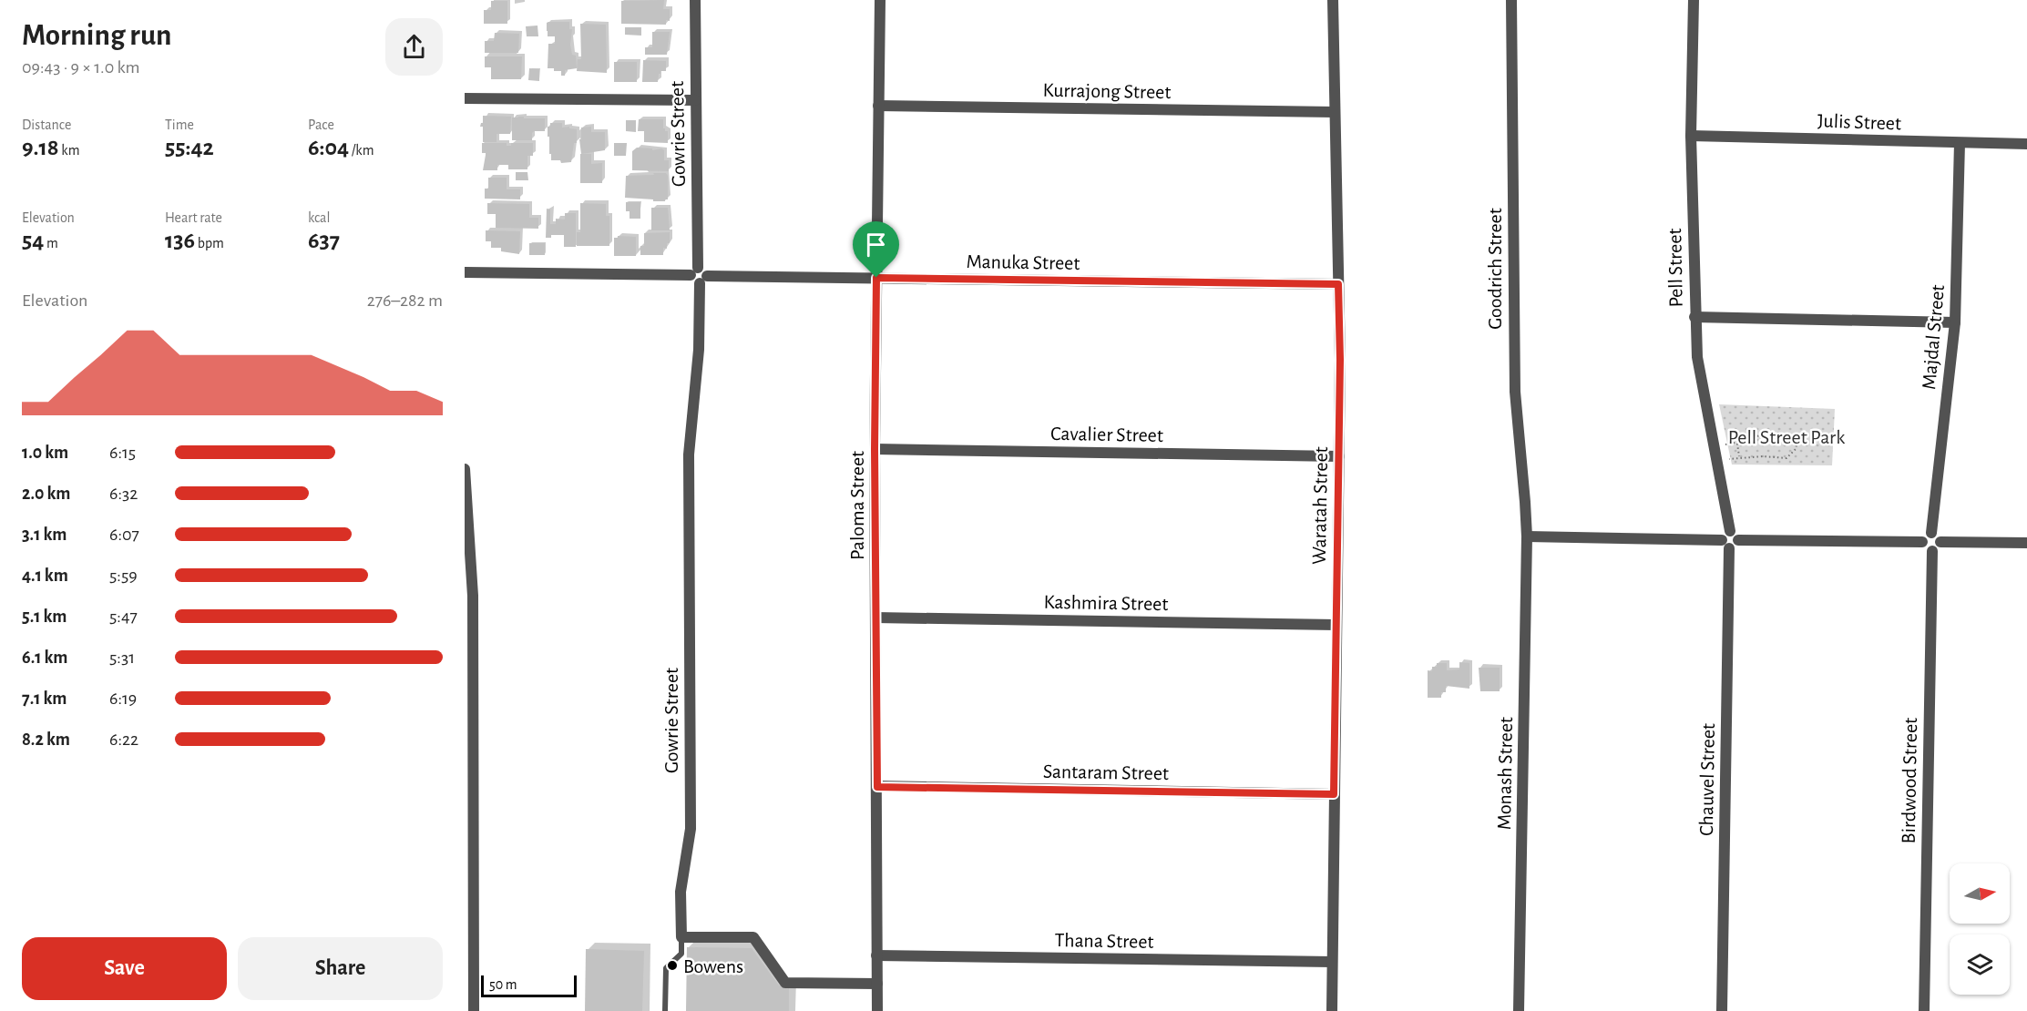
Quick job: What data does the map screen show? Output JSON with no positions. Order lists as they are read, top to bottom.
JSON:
{
  "streets": {
    "street": [
      "Kurrajong Street",
      "Julis Street",
      "Gowrie Street",
      "Manuka Street",
      "Pell Street",
      "Goodrich Street",
      "Majdal Street",
      "Cavalier Street",
      "Paloma Street",
      "Waratah Street",
      "Kashmira Street",
      "Santaram Street",
      "Monash Street",
      "Chauvel Street",
      "Birdwood Street",
      "Thana Street"
    ]
  },
  "crossings": [
    ["Kurrajong Street", "Paloma Street"],
    ["Kurrajong Street", "Waratah Street"],
    ["Julis Street", "Pell Street"],
    ["Julis Street", "Majdal Street"],
    ["Gowrie Street", "Manuka Street"],
    ["Manuka Street", "Paloma Street"],
    ["Manuka Street", "Waratah Street"],
    ["Pell Street", "Chauvel Street"],
    ["Goodrich Street", "Monash Street"],
    ["Majdal Street", "Birdwood Street"],
    ["Cavalier Street", "Paloma Street"],
    ["Cavalier Street", "Waratah Street"],
    ["Paloma Street", "Kashmira Street"],
    ["Paloma Street", "Santaram Street"],
    ["Paloma Street", "Thana Street"],
    ["Waratah Street", "Kashmira Street"],
    ["Waratah Street", "Santaram Street"],
    ["Waratah Street", "Thana Street"]
  ],
  "parks": ["Pell Street Park"],
  "places": ["Bowens"],
  "scale_bar": "50 m",
  "north": "right",
  "page": {
    "heading": ["Morning run", "09:43 · 9 × 1.0 km"],
    "stats": [
      ["Distance", "9.18 km"],
      ["Time", "55:42"],
      ["Pace", "6:04 /km"],
      ["Elevation", "54 m"],
      ["Heart rate", "136 bpm"],
      ["kcal", "637"]
    ],
    "chart": ["Elevation", "276–282 m"],
    "list": [
      {
        "name": "1.0 km",
        "note": "6:15"
      },
      {
        "name": "2.0 km",
        "note": "6:32"
      },
      {
        "name": "3.1 km",
        "note": "6:07"
      },
      {
        "name": "4.1 km",
        "note": "5:59"
      },
      {
        "name": "5.1 km",
        "note": "5:47"
      },
      {
        "name": "6.1 km",
        "note": "5:31"
      },
      {
        "name": "7.1 km",
        "note": "6:19"
      },
      {
        "name": "8.2 km",
        "note": "6:22"
      }
    ],
    "buttons": ["Save", "Share"],
    "scale": "50 m"
  }
}
